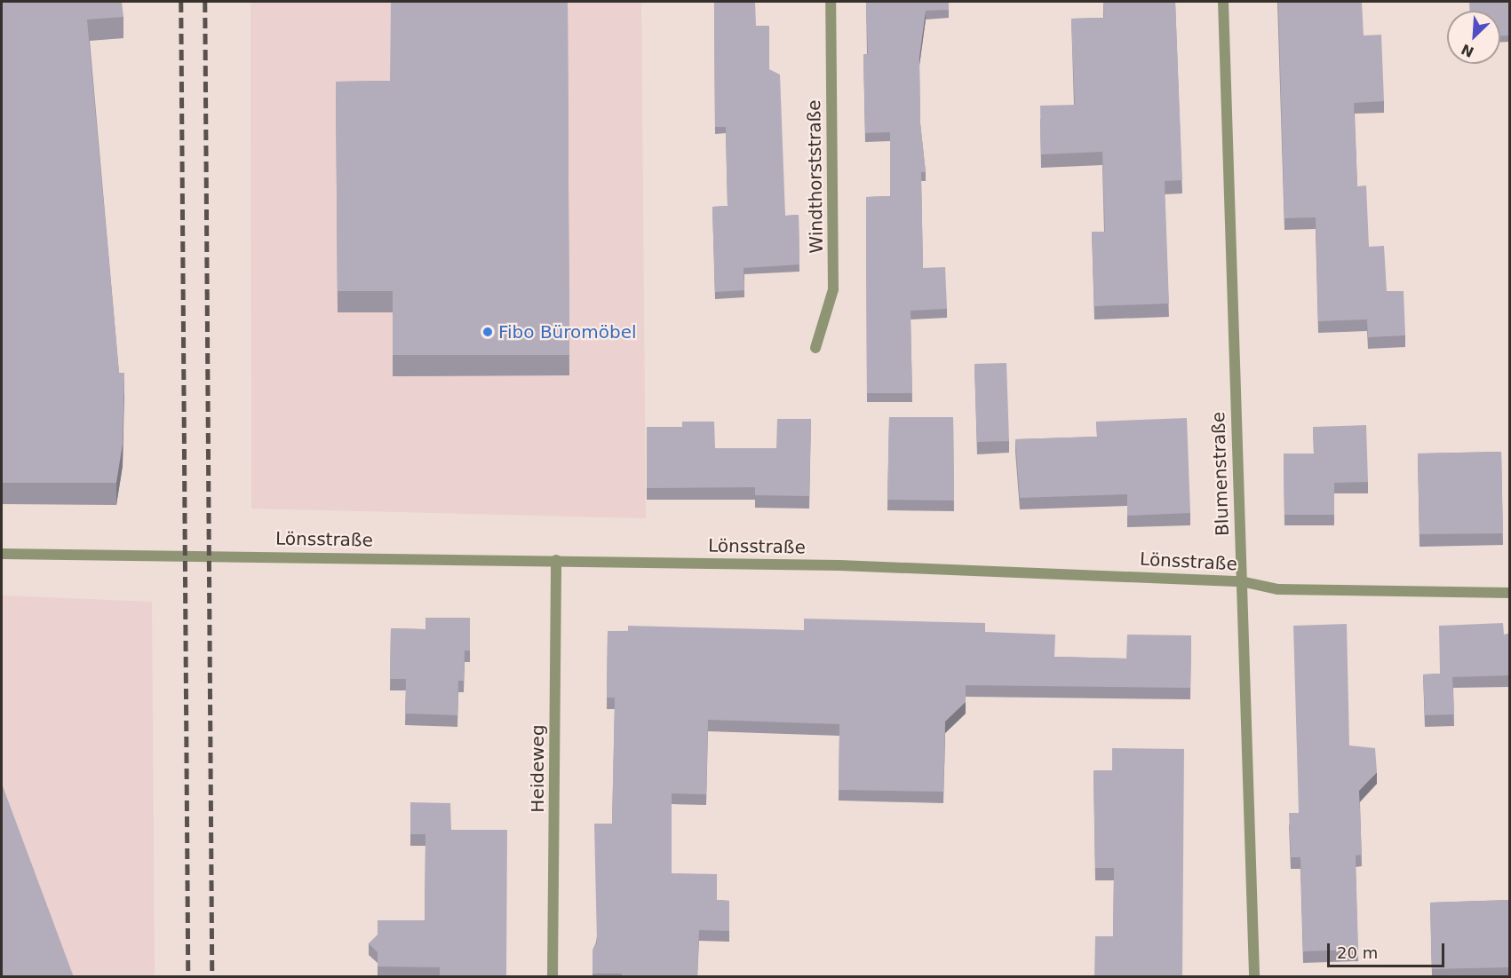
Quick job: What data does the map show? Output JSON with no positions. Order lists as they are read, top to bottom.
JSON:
{
  "streets": {
    "street": [
      "Windthorststraße",
      "Blumenstraße",
      "Lönsstraße",
      "Heideweg"
    ]
  },
  "crossings": [
    ["Blumenstraße", "Lönsstraße"],
    ["Lönsstraße", "Heideweg"]
  ],
  "places": ["Fibo Büromöbel"],
  "scale_bar": "20 m",
  "north": "bottom left"
}
